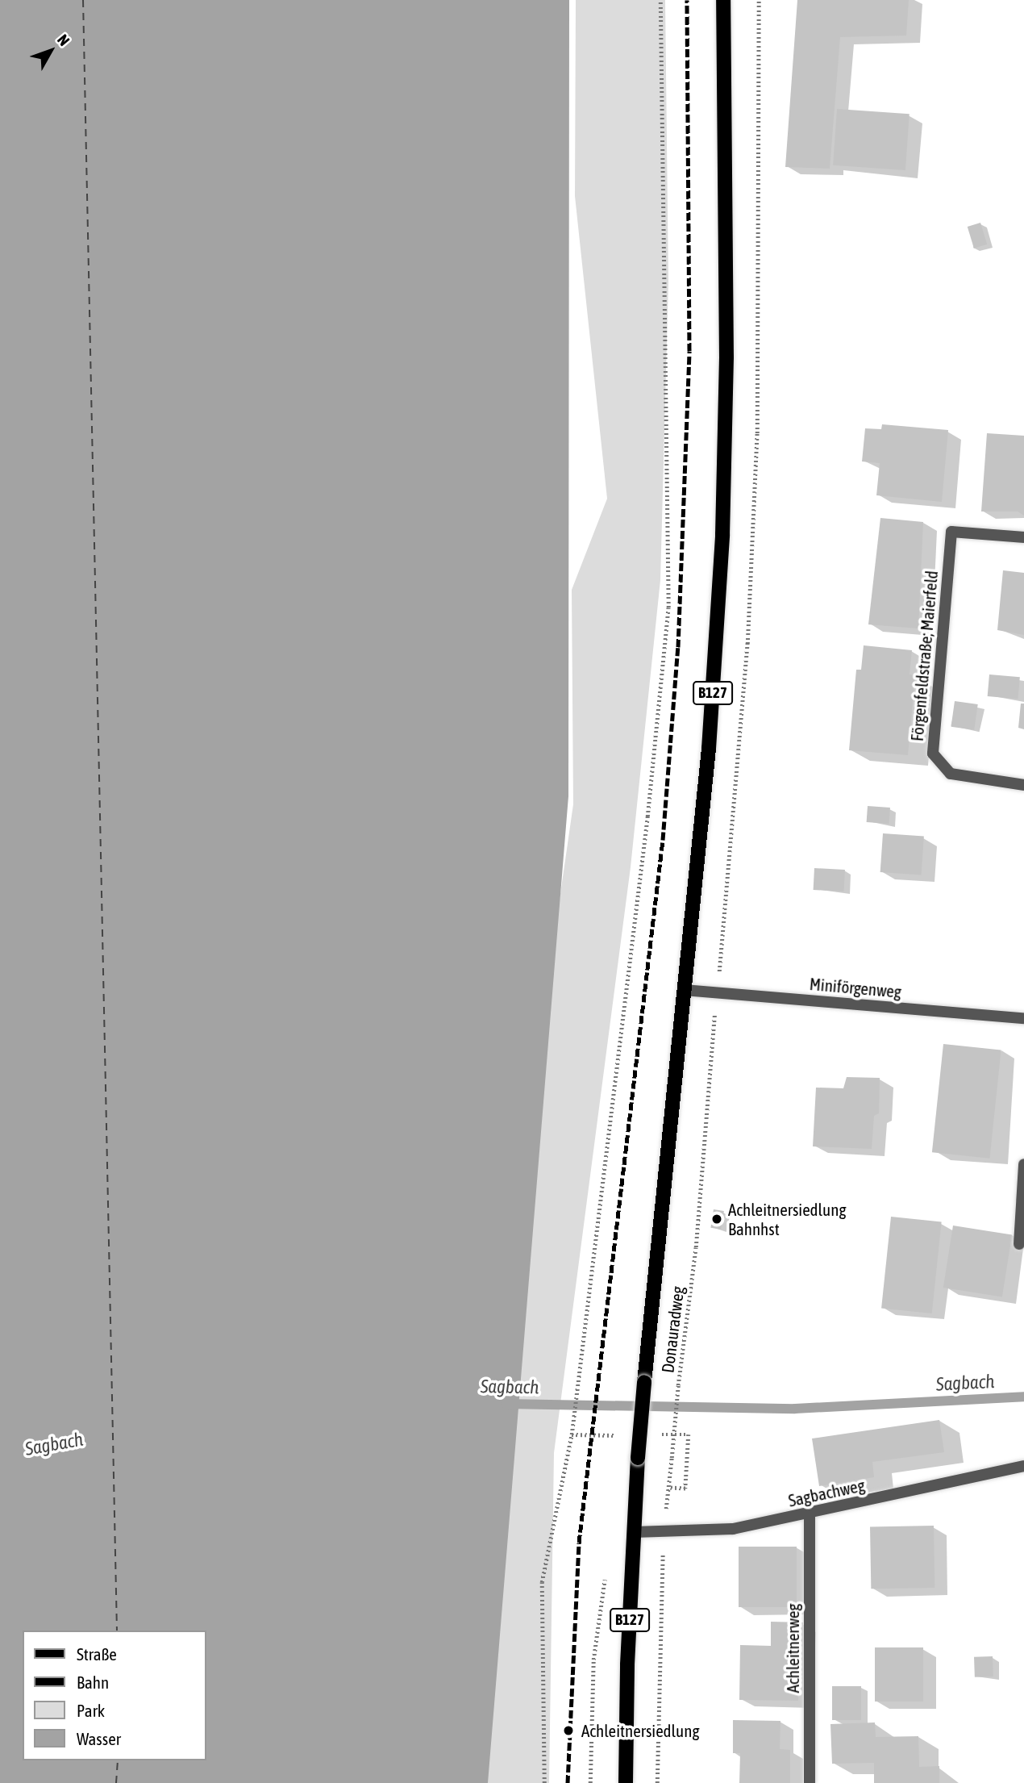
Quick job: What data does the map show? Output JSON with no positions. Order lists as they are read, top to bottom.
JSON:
{
  "streets": {
    "main road": ["B127"],
    "street": [
      "Förgenfeldstraße; Maierfeld",
      "Miniförgenweg",
      "Sagbachweg",
      "Achleitnerweg"
    ],
    "path": ["Donauradweg"]
  },
  "crossings": [
    ["B127", "Miniförgenweg"],
    ["B127", "Sagbachweg"],
    ["Sagbachweg", "Achleitnerweg"]
  ],
  "water": ["Sagbach"],
  "places": ["Achleitnersiedlung Bahnhst", "Achleitnersiedlung"],
  "legend": [
    "Straße",
    "Bahn",
    "Park",
    "Wasser"
  ],
  "north": "top right"
}
